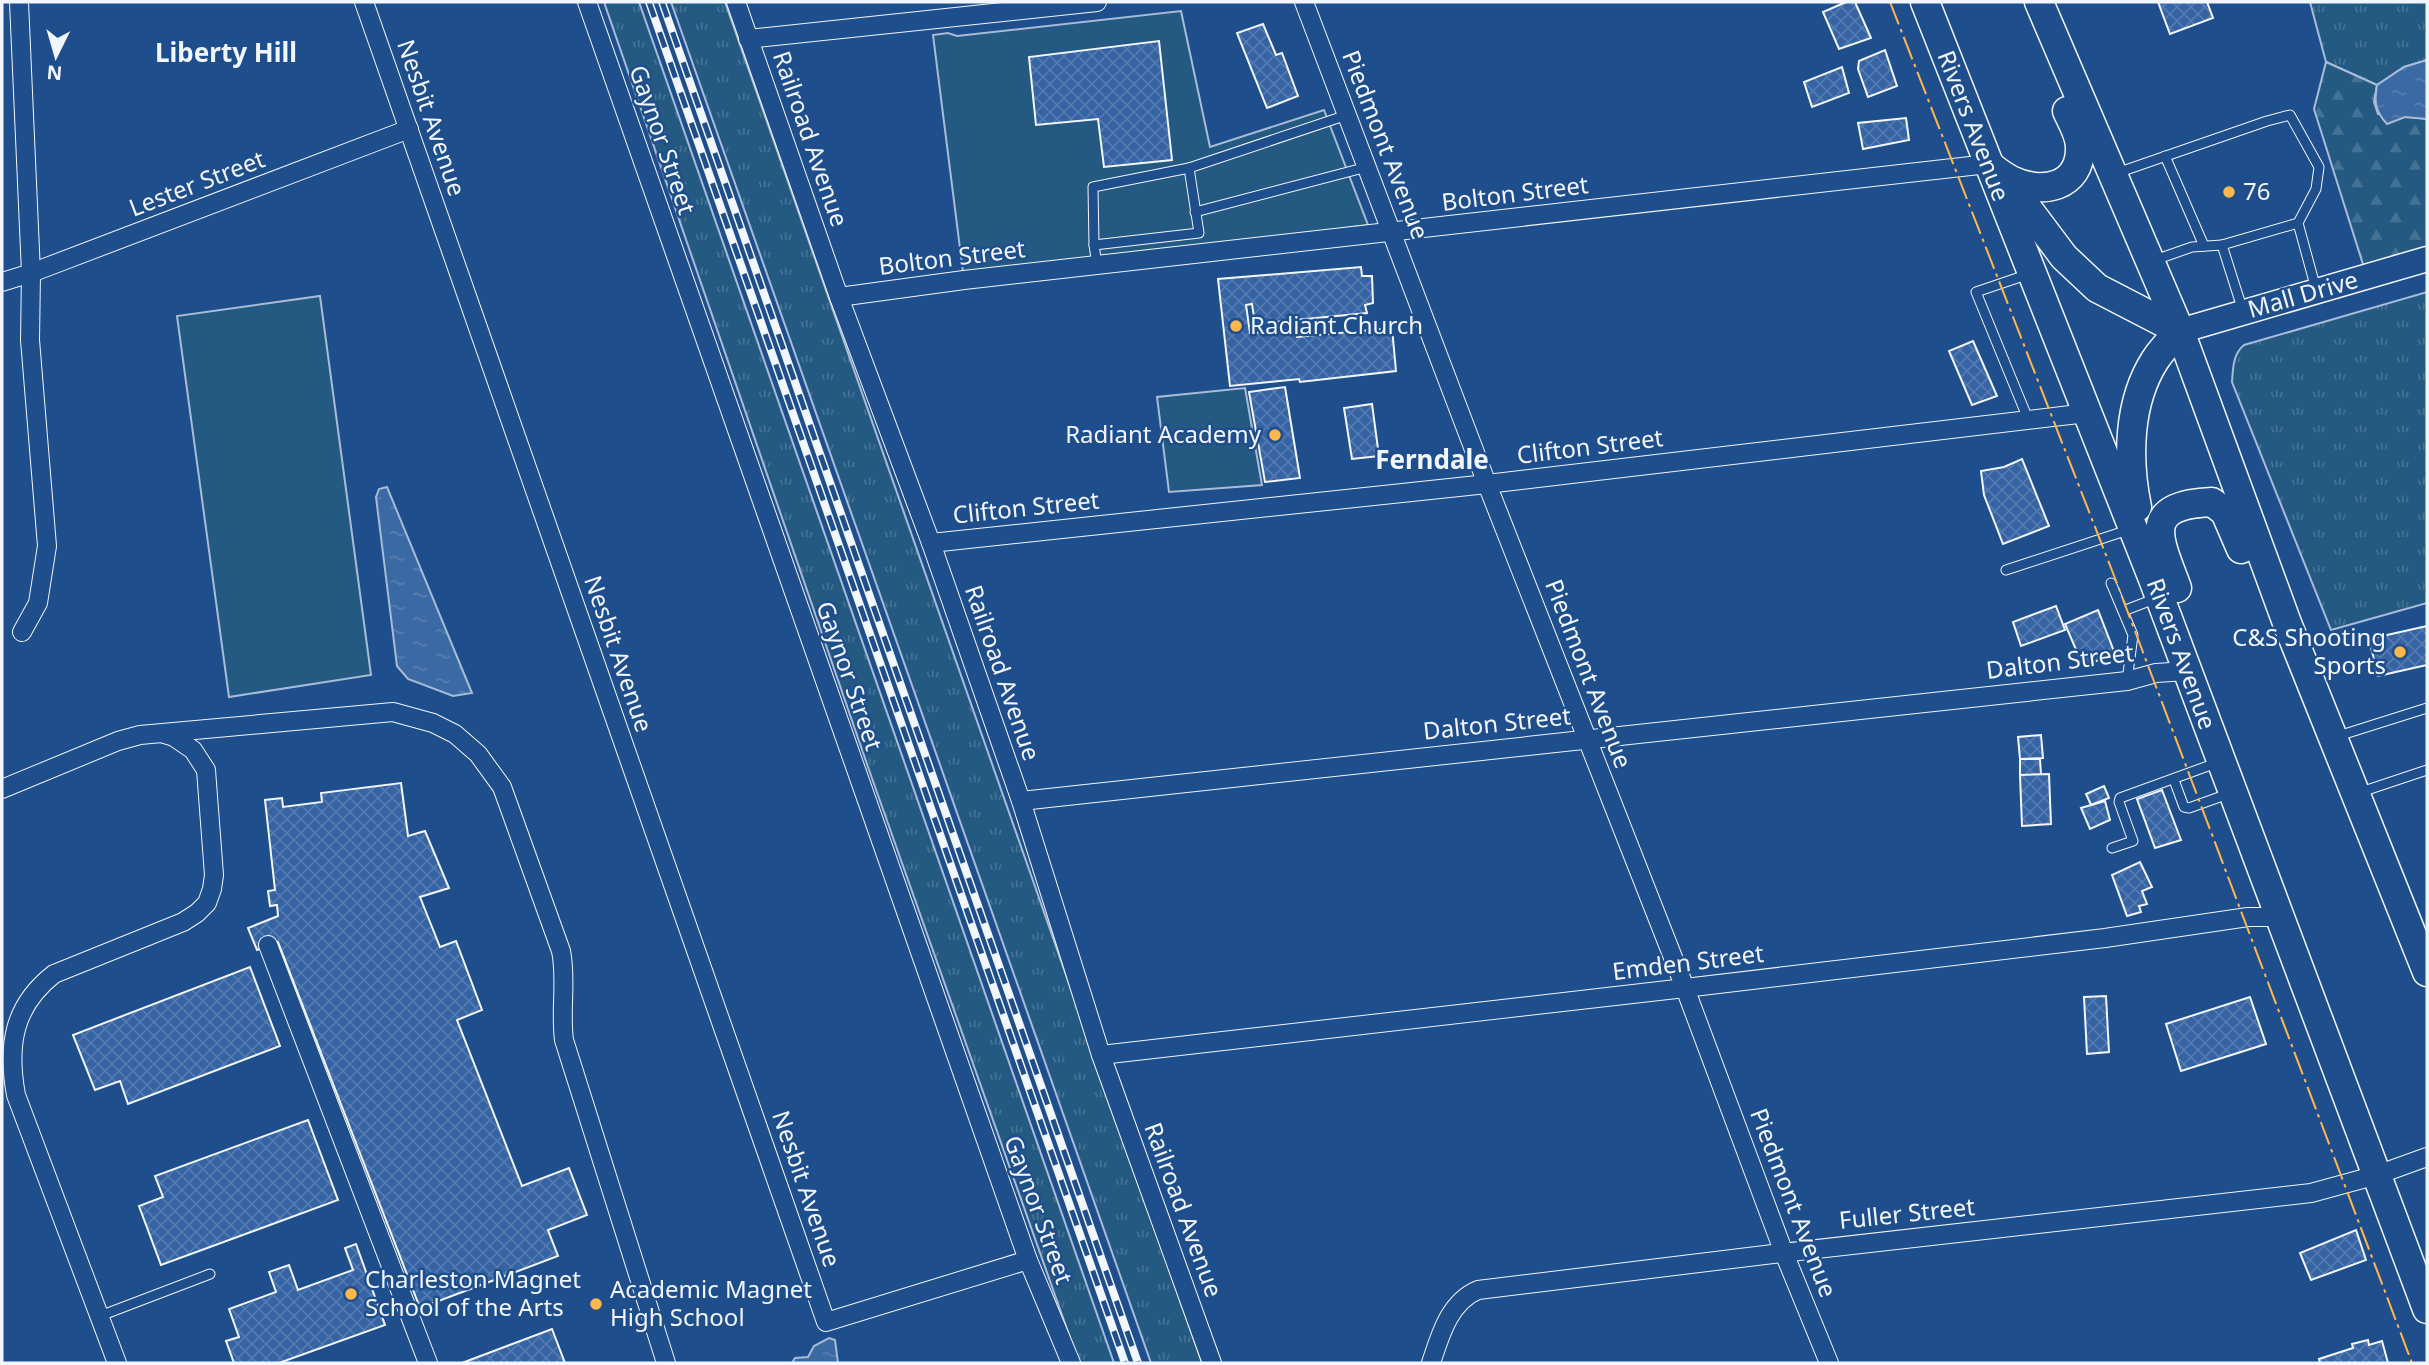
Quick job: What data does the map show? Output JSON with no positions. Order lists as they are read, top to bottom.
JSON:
{
  "streets": {
    "main road": ["Rivers Avenue"],
    "street": [
      "Nesbit Avenue",
      "Railroad Avenue",
      "Gaynor Street",
      "Piedmont Avenue",
      "Lester Street",
      "Bolton Street",
      "Mall Drive",
      "Clifton Street",
      "Dalton Street",
      "Emden Street",
      "Fuller Street"
    ]
  },
  "crossings": [
    ["Nesbit Avenue", "Gaynor Street"],
    ["Nesbit Avenue", "Lester Street"],
    ["Rivers Avenue", "Bolton Street"],
    ["Rivers Avenue", "Clifton Street"],
    ["Rivers Avenue", "Dalton Street"],
    ["Rivers Avenue", "Emden Street"],
    ["Rivers Avenue", "Fuller Street"],
    ["Railroad Avenue", "Bolton Street"],
    ["Railroad Avenue", "Clifton Street"],
    ["Railroad Avenue", "Dalton Street"],
    ["Railroad Avenue", "Emden Street"],
    ["Piedmont Avenue", "Bolton Street"],
    ["Piedmont Avenue", "Clifton Street"],
    ["Piedmont Avenue", "Dalton Street"],
    ["Piedmont Avenue", "Emden Street"],
    ["Piedmont Avenue", "Fuller Street"]
  ],
  "districts": ["Liberty Hill", "Ferndale"],
  "places": [
    "76",
    "Radiant Church",
    "Radiant Academy",
    "C&S Shooting Sports",
    "Charleston Magnet School of the Arts",
    "Academic Magnet High School"
  ],
  "north": "bottom"
}
